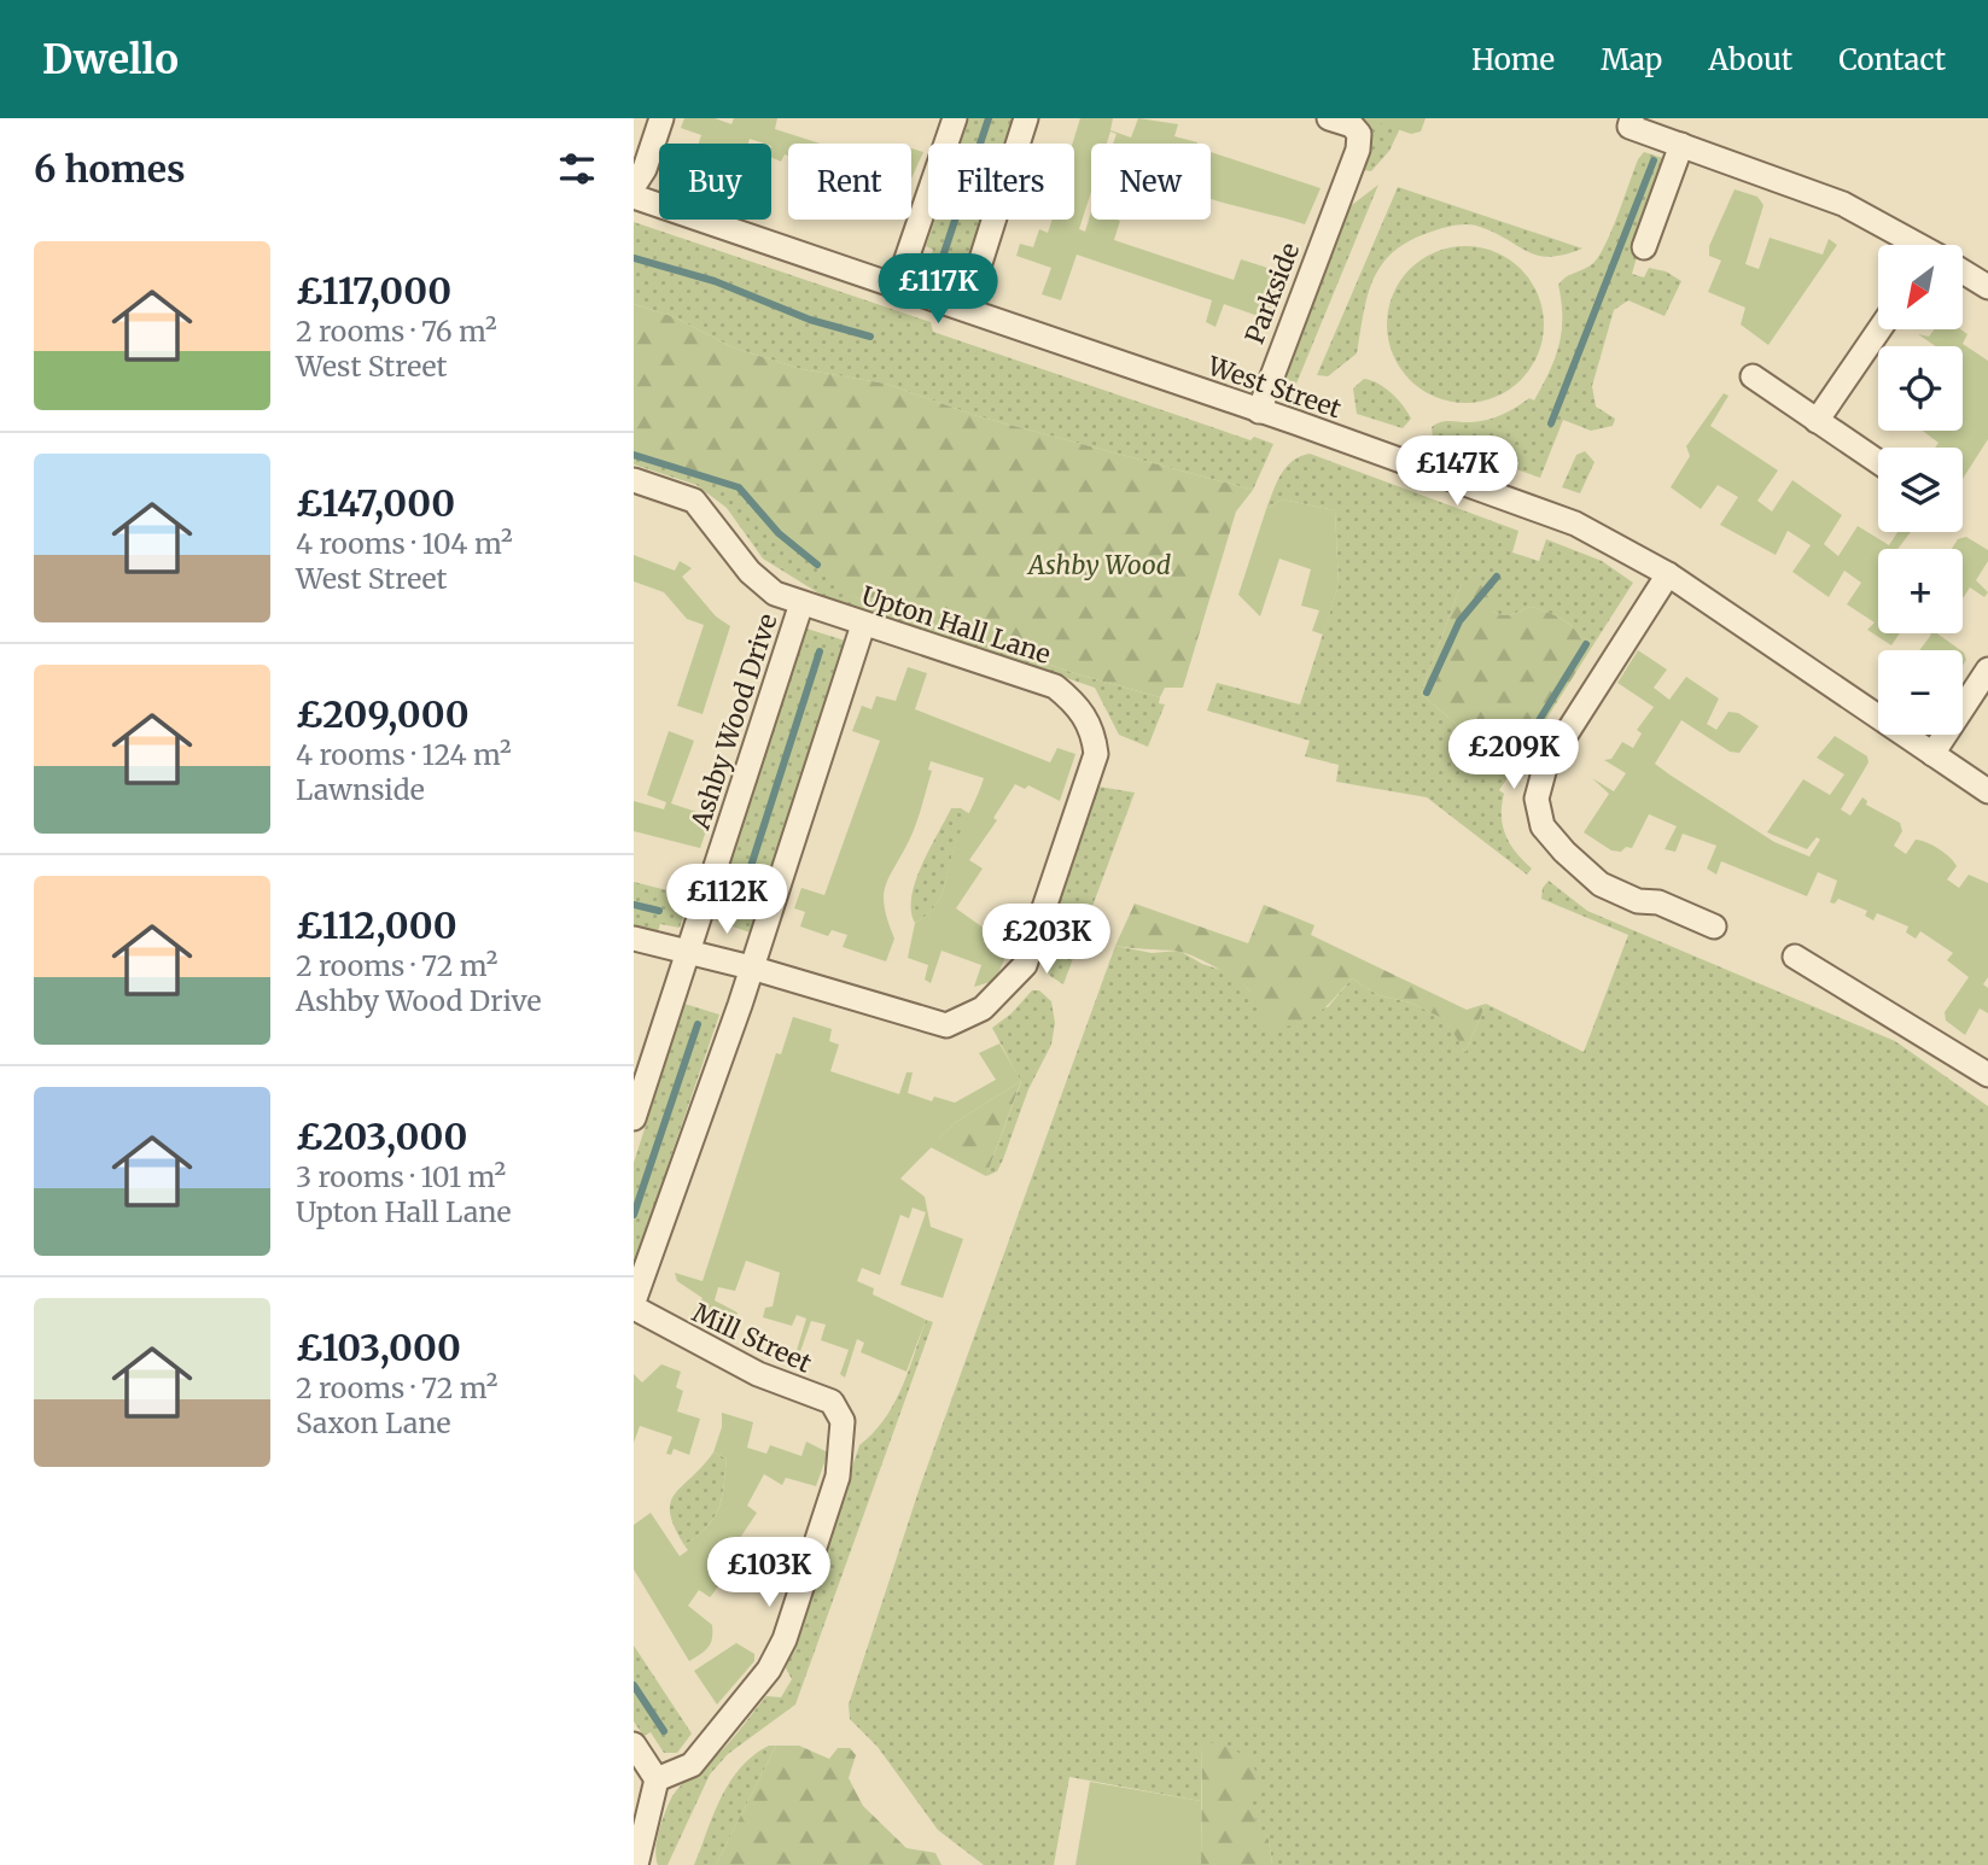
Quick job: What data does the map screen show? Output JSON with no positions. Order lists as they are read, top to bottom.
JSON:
{
  "streets": {
    "street": [
      "Parkside",
      "West Street",
      "Upton Hall Lane",
      "Ashby Wood Drive",
      "Mill Street"
    ]
  },
  "crossings": [
    ["Parkside", "West Street"],
    ["Upton Hall Lane", "Ashby Wood Drive"]
  ],
  "parks": ["Ashby Wood"],
  "north": "bottom left",
  "page": {
    "header": "Dwello",
    "nav": [
      "Home",
      "Map",
      "About",
      "Contact"
    ],
    "heading": "6 homes",
    "chip": [
      "Buy",
      "Rent",
      "Filters",
      "New"
    ],
    "list": [
      {
        "name": "£117,000",
        "note": "2 rooms · 76 m² · West Street"
      },
      {
        "name": "£147,000",
        "note": "4 rooms · 104 m² · West Street"
      },
      {
        "name": "£209,000",
        "note": "4 rooms · 124 m² · Lawnside"
      },
      {
        "name": "£112,000",
        "note": "2 rooms · 72 m² · Ashby Wood Drive"
      },
      {
        "name": "£203,000",
        "note": "3 rooms · 101 m² · Upton Hall Lane"
      },
      {
        "name": "£103,000",
        "note": "2 rooms · 72 m² · Saxon Lane"
      }
    ],
    "map_buttons": ["+", "−"],
    "price": [
      "£117K",
      "£147K",
      "£209K",
      "£112K",
      "£203K",
      "£103K"
    ]
  }
}
